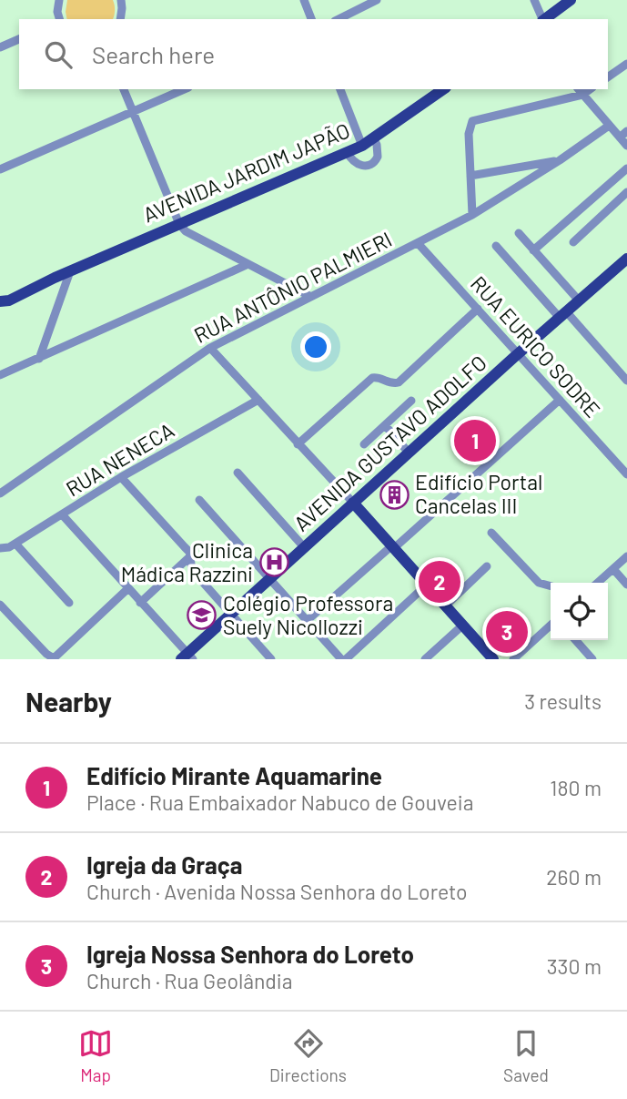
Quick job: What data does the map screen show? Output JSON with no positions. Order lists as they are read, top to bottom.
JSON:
{
  "streets": {
    "main road": ["AVENIDA JARDIM JAPÃO", "AVENIDA GUSTAVO ADOLFO"],
    "street": ["RUA ANTÔNIO PALMIERI", "RUA EURICO SODRE", "RUA NENECA"]
  },
  "crossings": [
    ["RUA ANTÔNIO PALMIERI", "RUA EURICO SODRE"],
    ["RUA EURICO SODRE", "AVENIDA GUSTAVO ADOLFO"]
  ],
  "places": {
    "building": ["Edifício Portal Cancelas III"],
    "hospital": ["Clinica Mádica Razzini"],
    "school or university": ["Colégio Professora Suely Nicollozzi"]
  },
  "page": {
    "search": "Search here",
    "pins": ["1", "2", "3"],
    "heading": ["Nearby", "3 results"],
    "list": [
      {
        "mark": "1",
        "name": "Edifício Mirante Aquamarine",
        "note": "Place · Rua Embaixador Nabuco de Gouveia",
        "value": "180 m"
      },
      {
        "mark": "2",
        "name": "Igreja da Graça",
        "note": "Church · Avenida Nossa Senhora do Loreto",
        "value": "260 m"
      },
      {
        "mark": "3",
        "name": "Igreja Nossa Senhora do Loreto",
        "note": "Church · Rua Geolândia",
        "value": "330 m"
      }
    ],
    "nav": ["Map", "Directions", "Saved"]
  }
}
